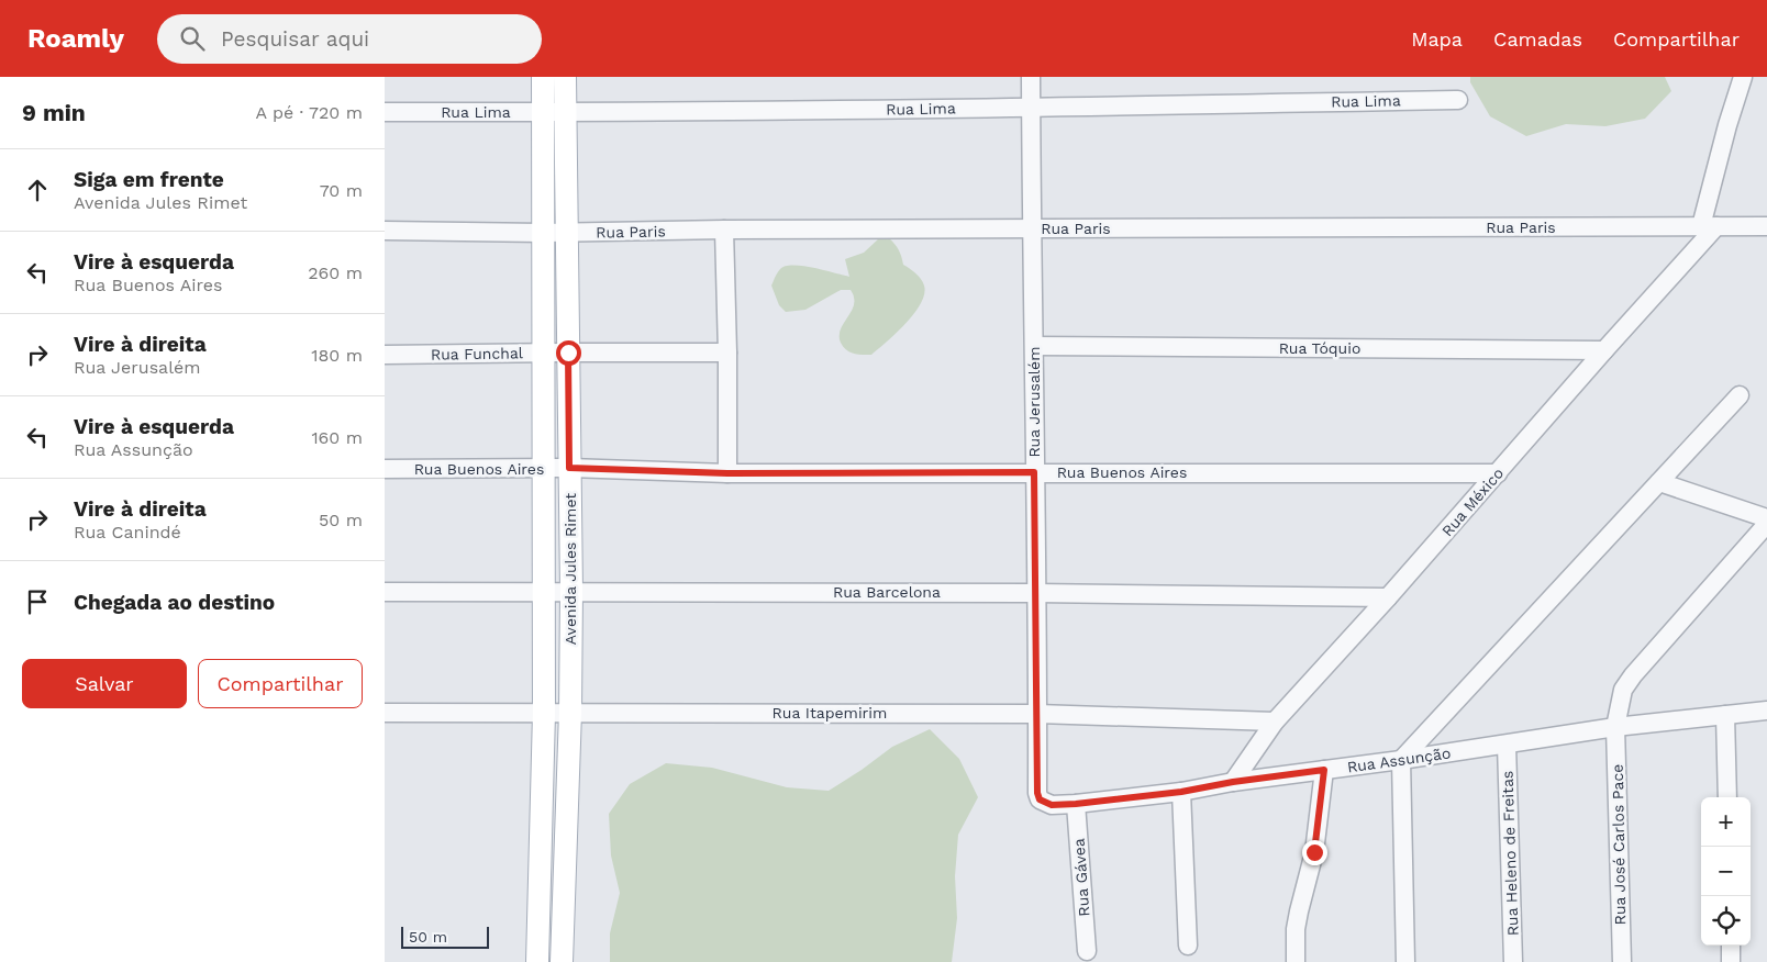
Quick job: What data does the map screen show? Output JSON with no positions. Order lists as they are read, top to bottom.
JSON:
{
  "streets": {
    "main road": ["Avenida Jules Rimet"],
    "street": [
      "Rua Lima",
      "Rua Paris",
      "Rua Tóquio",
      "Rua Funchal",
      "Rua Jerusalém",
      "Rua Buenos Aires",
      "Rua México",
      "Rua Barcelona",
      "Rua Itapemirim",
      "Rua Assunção",
      "Rua José Carlos Pace",
      "Rua Heleno de Freitas",
      "Rua Gávea"
    ]
  },
  "crossings": [
    ["Rua Lima", "Rua Jerusalém"],
    ["Rua Lima", "Avenida Jules Rimet"],
    ["Rua Paris", "Rua Jerusalém"],
    ["Rua Paris", "Rua México"],
    ["Rua Paris", "Avenida Jules Rimet"],
    ["Rua Tóquio", "Rua Jerusalém"],
    ["Rua Tóquio", "Rua México"],
    ["Rua Funchal", "Avenida Jules Rimet"],
    ["Rua Jerusalém", "Rua Buenos Aires"],
    ["Rua Jerusalém", "Rua Barcelona"],
    ["Rua Jerusalém", "Rua Itapemirim"],
    ["Rua Jerusalém", "Rua Assunção"],
    ["Rua Buenos Aires", "Rua México"],
    ["Rua Buenos Aires", "Avenida Jules Rimet"],
    ["Rua México", "Rua Barcelona"],
    ["Rua México", "Rua Itapemirim"],
    ["Rua México", "Rua Assunção"],
    ["Avenida Jules Rimet", "Rua Barcelona"],
    ["Avenida Jules Rimet", "Rua Itapemirim"],
    ["Rua Assunção", "Rua José Carlos Pace"],
    ["Rua Assunção", "Rua Heleno de Freitas"],
    ["Rua Assunção", "Rua Gávea"]
  ],
  "scale_bar": "50 m",
  "page": {
    "header": "Roamly",
    "search": "Pesquisar aqui",
    "nav": ["Mapa", "Camadas", "Compartilhar"],
    "heading": ["9 min", "A pé · 720 m"],
    "list": [
      ["Siga em frente", "Avenida Jules Rimet", "70 m"],
      ["Vire à esquerda", "Rua Buenos Aires", "260 m"],
      ["Vire à direita", "Rua Jerusalém", "180 m"],
      ["Vire à esquerda", "Rua Assunção", "160 m"],
      ["Vire à direita", "Rua Canindé", "50 m"],
      "Chegada ao destino"
    ],
    "buttons": ["Salvar", "Compartilhar"],
    "map_buttons": ["+", "−"],
    "scale": "50 m"
  }
}
